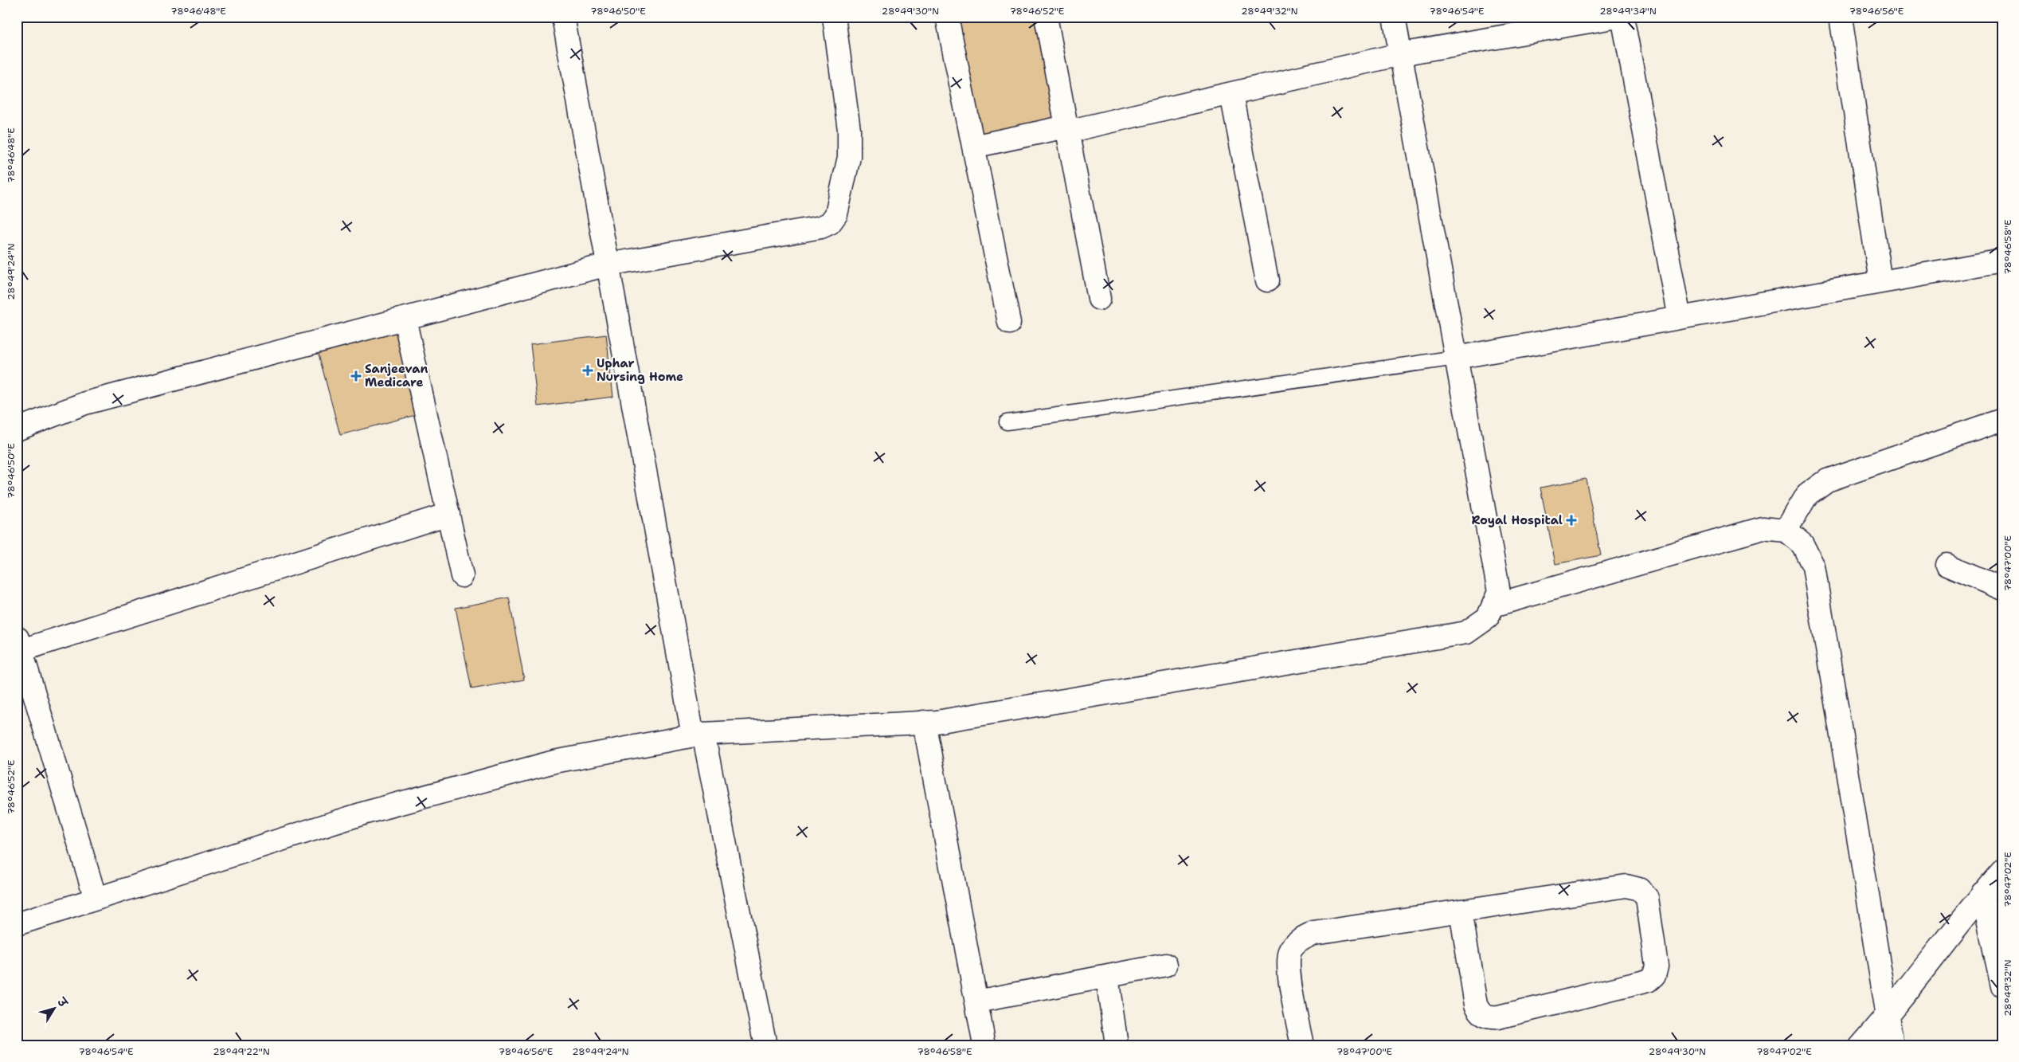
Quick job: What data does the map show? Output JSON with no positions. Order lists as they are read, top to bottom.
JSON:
{
  "places": {
    "health": ["Uphar Nursing Home", "Sanjeevan Medicare", "Royal Hospital"]
  },
  "north": "top right",
  "coordinates": [
    "78°46'48\"E",
    "78°46'50\"E",
    "28°49'30\"N",
    "78°46'52\"E",
    "28°49'32\"N",
    "78°46'54\"E",
    "28°49'34\"N",
    "78°46'56\"E",
    "78°46'58\"E",
    "28°49'24\"N",
    "78°47'00\"E",
    "78°47'02\"E",
    "28°49'22\"N"
  ]
}
